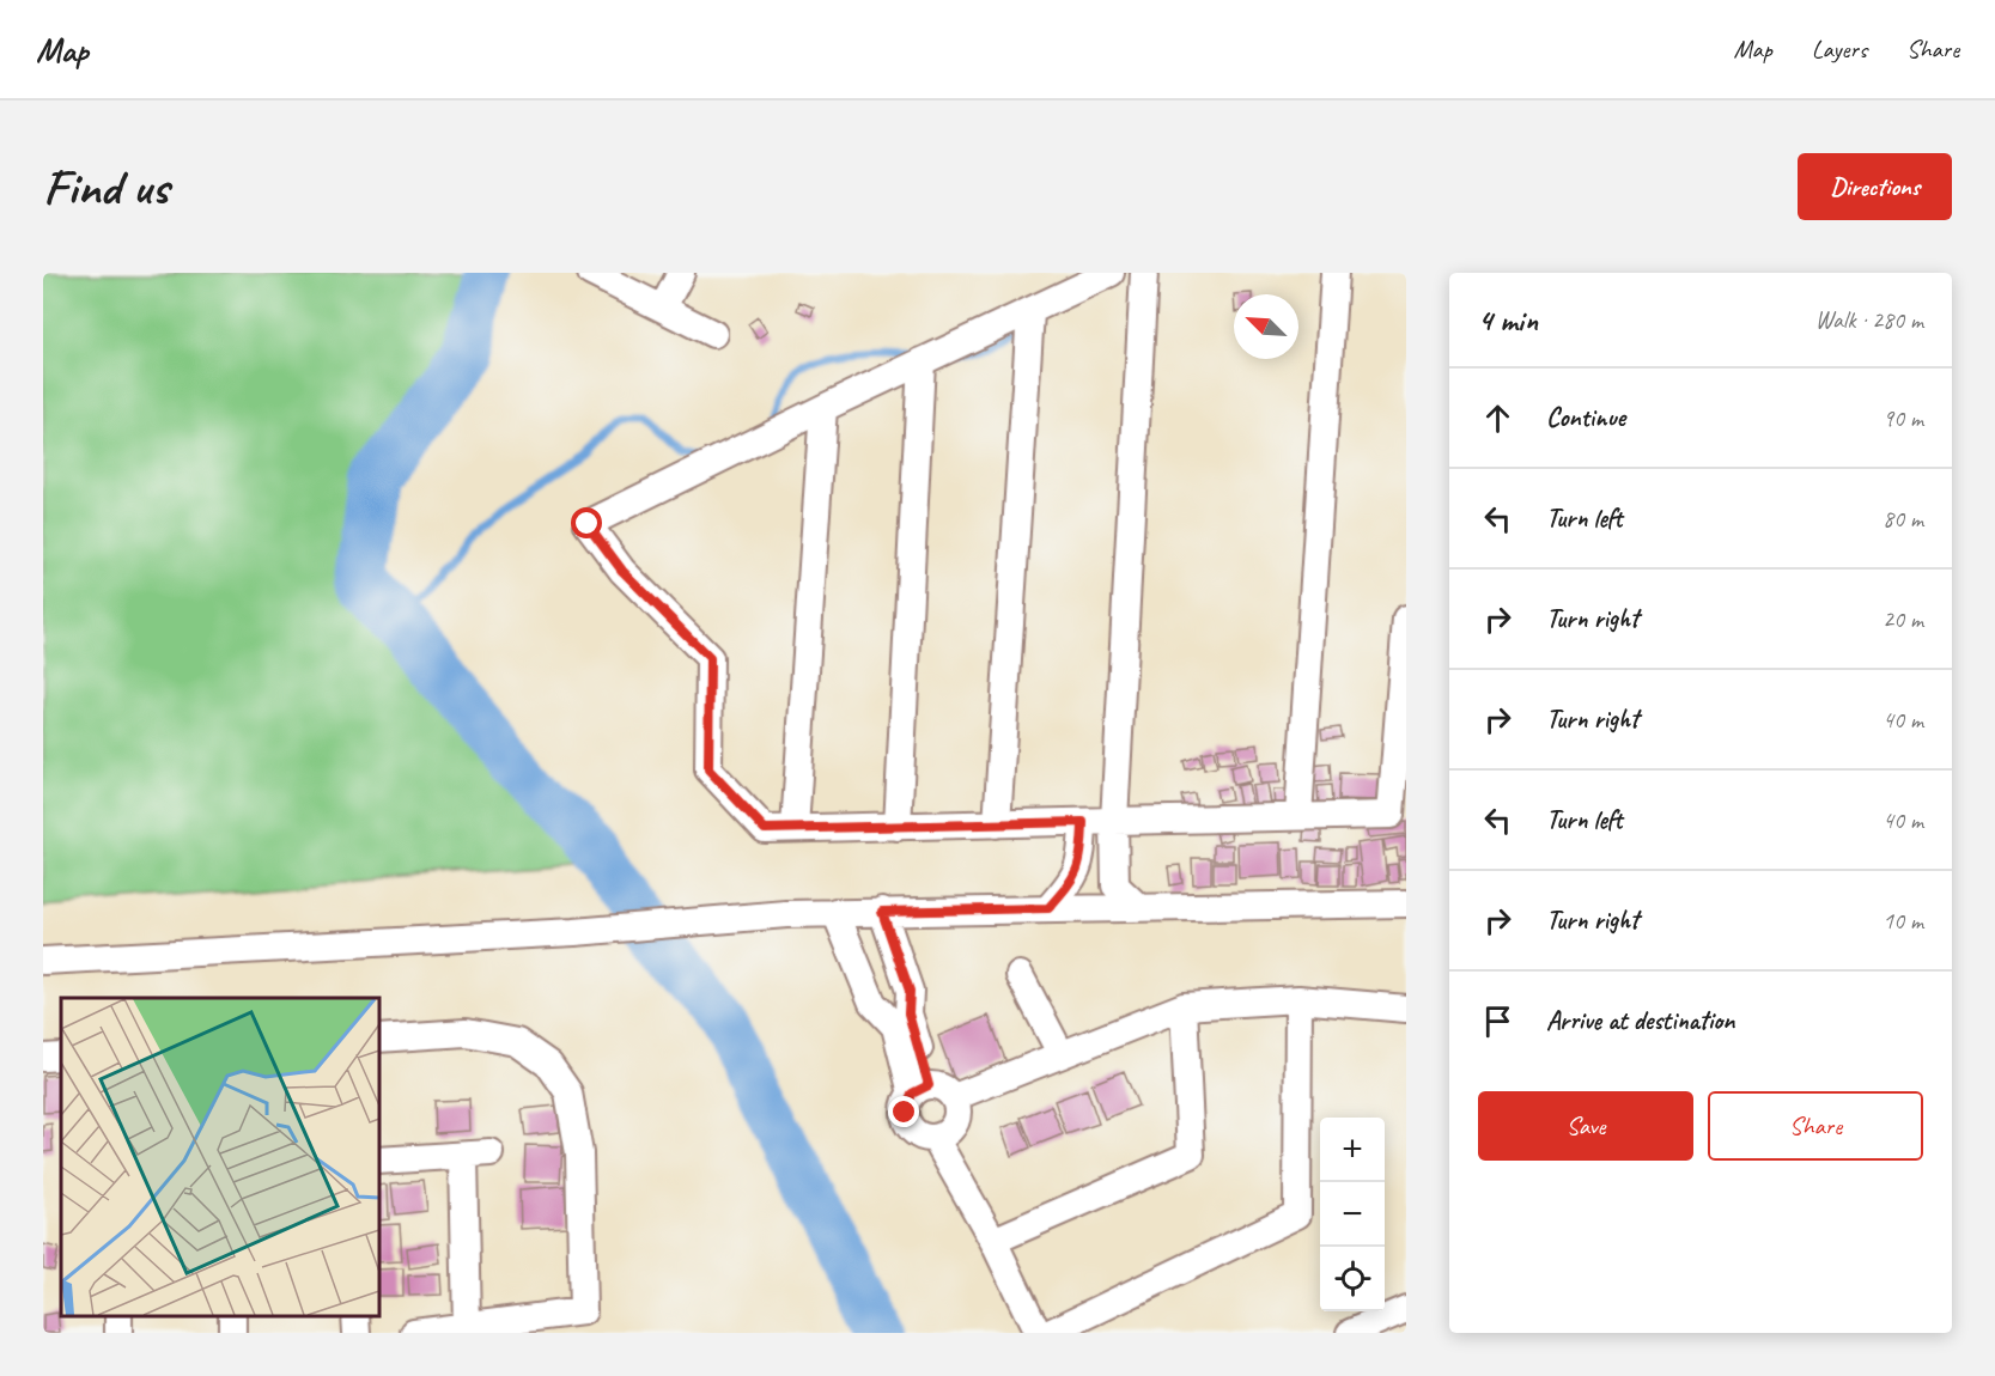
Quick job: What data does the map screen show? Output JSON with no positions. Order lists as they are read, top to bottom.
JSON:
{
  "north": "top left",
  "page": {
    "header": "Map",
    "nav": ["Map", "Layers", "Share"],
    "buttons": [
      "Directions",
      ["Save", "Share"]
    ],
    "title": "Find us",
    "heading": ["4 min", "Walk · 280 m"],
    "list": [
      ["Continue", "90 m"],
      ["Turn left", "80 m"],
      ["Turn right", "20 m"],
      ["Turn right", "40 m"],
      ["Turn left", "40 m"],
      ["Turn right", "10 m"],
      "Arrive at destination"
    ],
    "map_buttons": ["+", "−"]
  }
}
